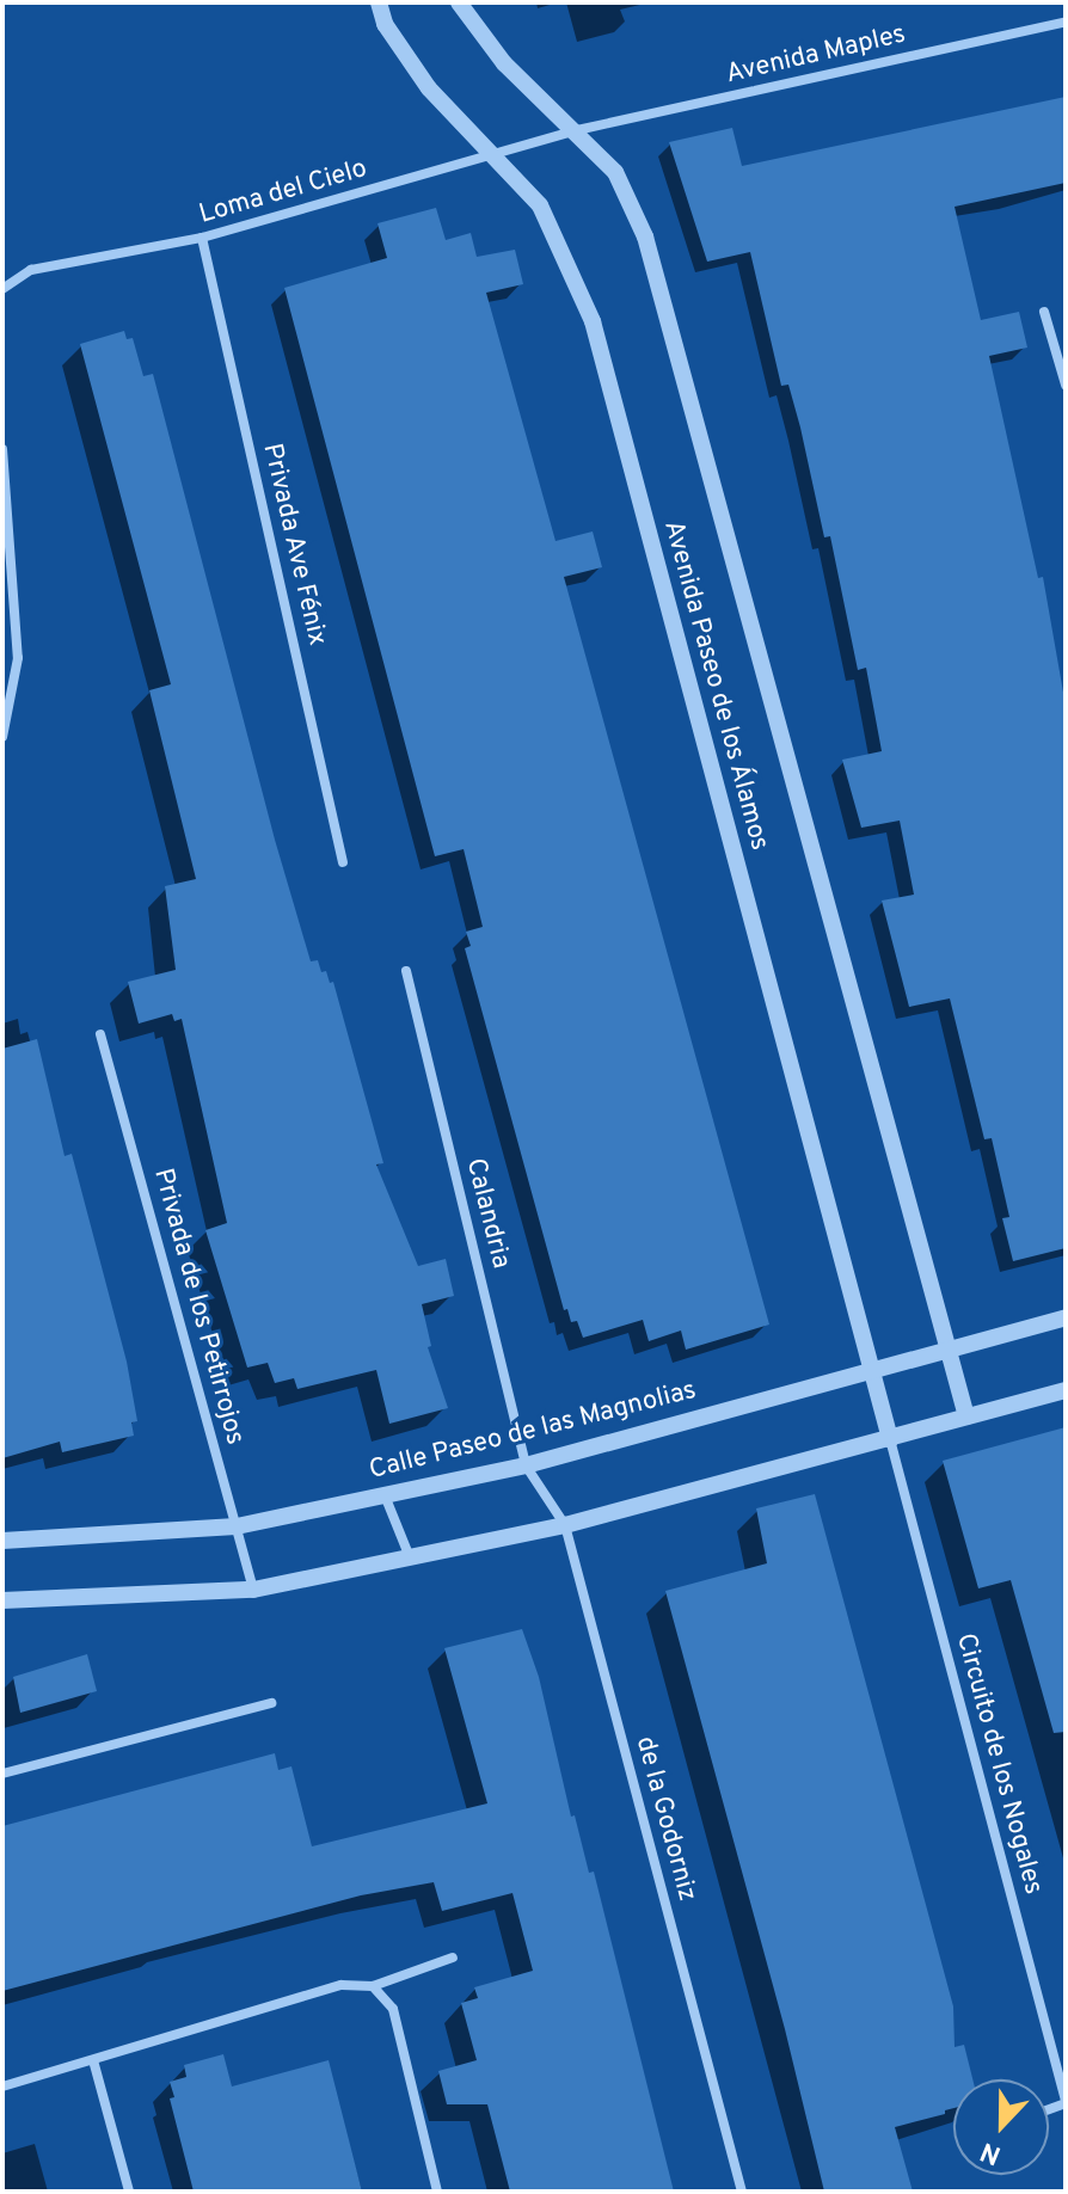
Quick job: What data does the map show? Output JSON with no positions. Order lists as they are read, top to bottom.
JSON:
{
  "streets": {
    "street": [
      "Avenida Maples",
      "Loma del Cielo",
      "Privada Ave Fénix",
      "Avenida Paseo de los Álamos",
      "Calandria",
      "Privada de los Petirrojos",
      "Calle Paseo de las Magnolias",
      "Circuito de los Nogales",
      "de la Godorniz"
    ]
  },
  "crossings": [
    ["Avenida Maples", "Loma del Cielo"],
    ["Avenida Maples", "Avenida Paseo de los Álamos"],
    ["Loma del Cielo", "Privada Ave Fénix"],
    ["Loma del Cielo", "Avenida Paseo de los Álamos"],
    ["Avenida Paseo de los Álamos", "Calle Paseo de las Magnolias"],
    ["Avenida Paseo de los Álamos", "Circuito de los Nogales"],
    ["Calandria", "Calle Paseo de las Magnolias"],
    ["Calandria", "de la Godorniz"],
    ["Privada de los Petirrojos", "Calle Paseo de las Magnolias"],
    ["Calle Paseo de las Magnolias", "de la Godorniz"]
  ],
  "north": "bottom"
}
